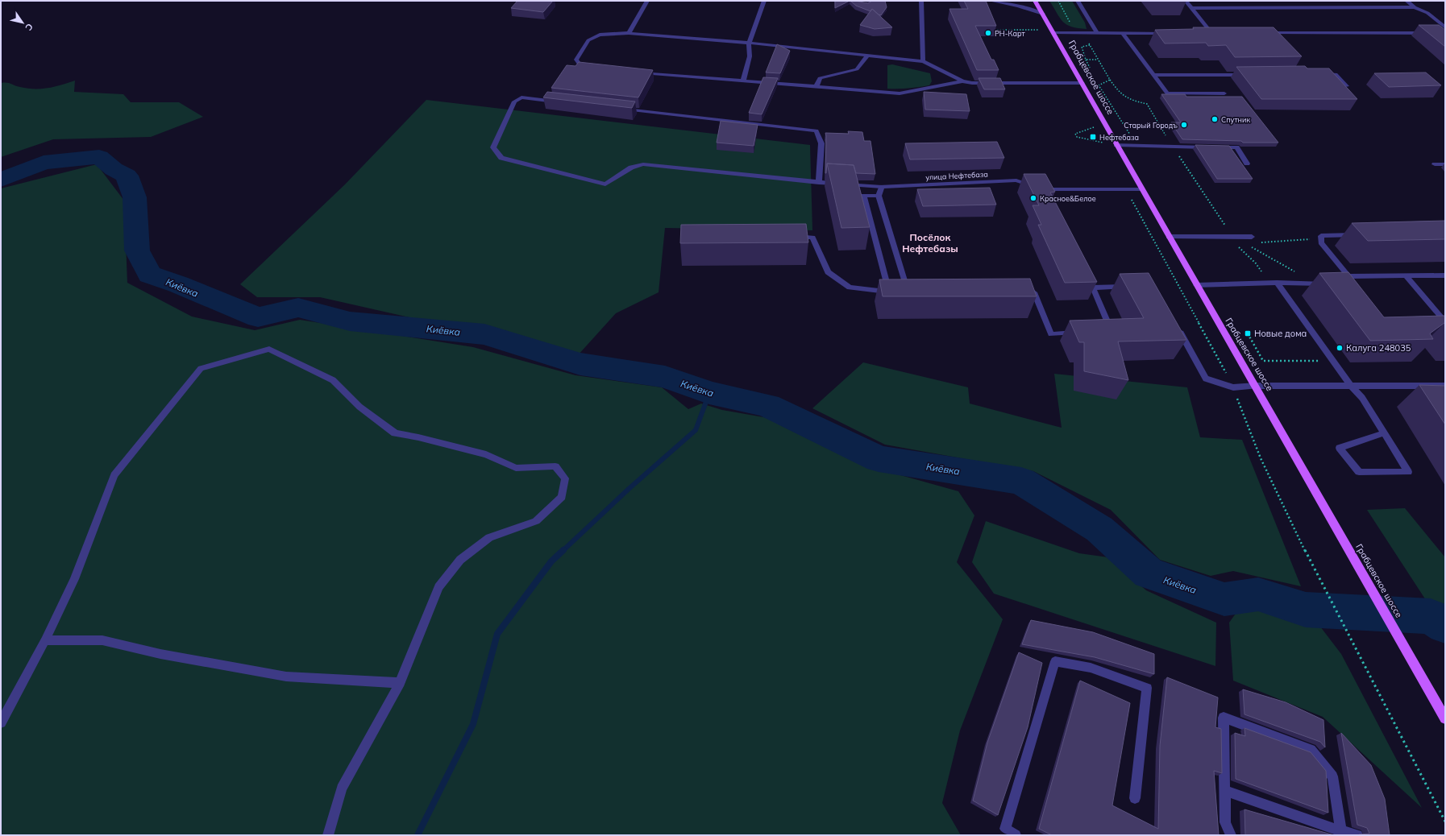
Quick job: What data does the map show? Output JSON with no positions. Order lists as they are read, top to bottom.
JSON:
{
  "streets": {
    "main road": ["Грабцевское шоссе"],
    "street": ["улица Нефтебаза"]
  },
  "crossings": [
    ["Грабцевское шоссе", "улица Нефтебаза"]
  ],
  "districts": ["Посёлок Нефтебазы"],
  "water": ["Киёвка"],
  "places": {
    "other": [
      "РН-Карт",
      "Спутник",
      "Старый Городъ",
      "Красное&Белое",
      "Калуга 248035"
    ],
    "transit": ["Нефтебаза", "Новые дома"]
  },
  "north": "bottom right"
}
